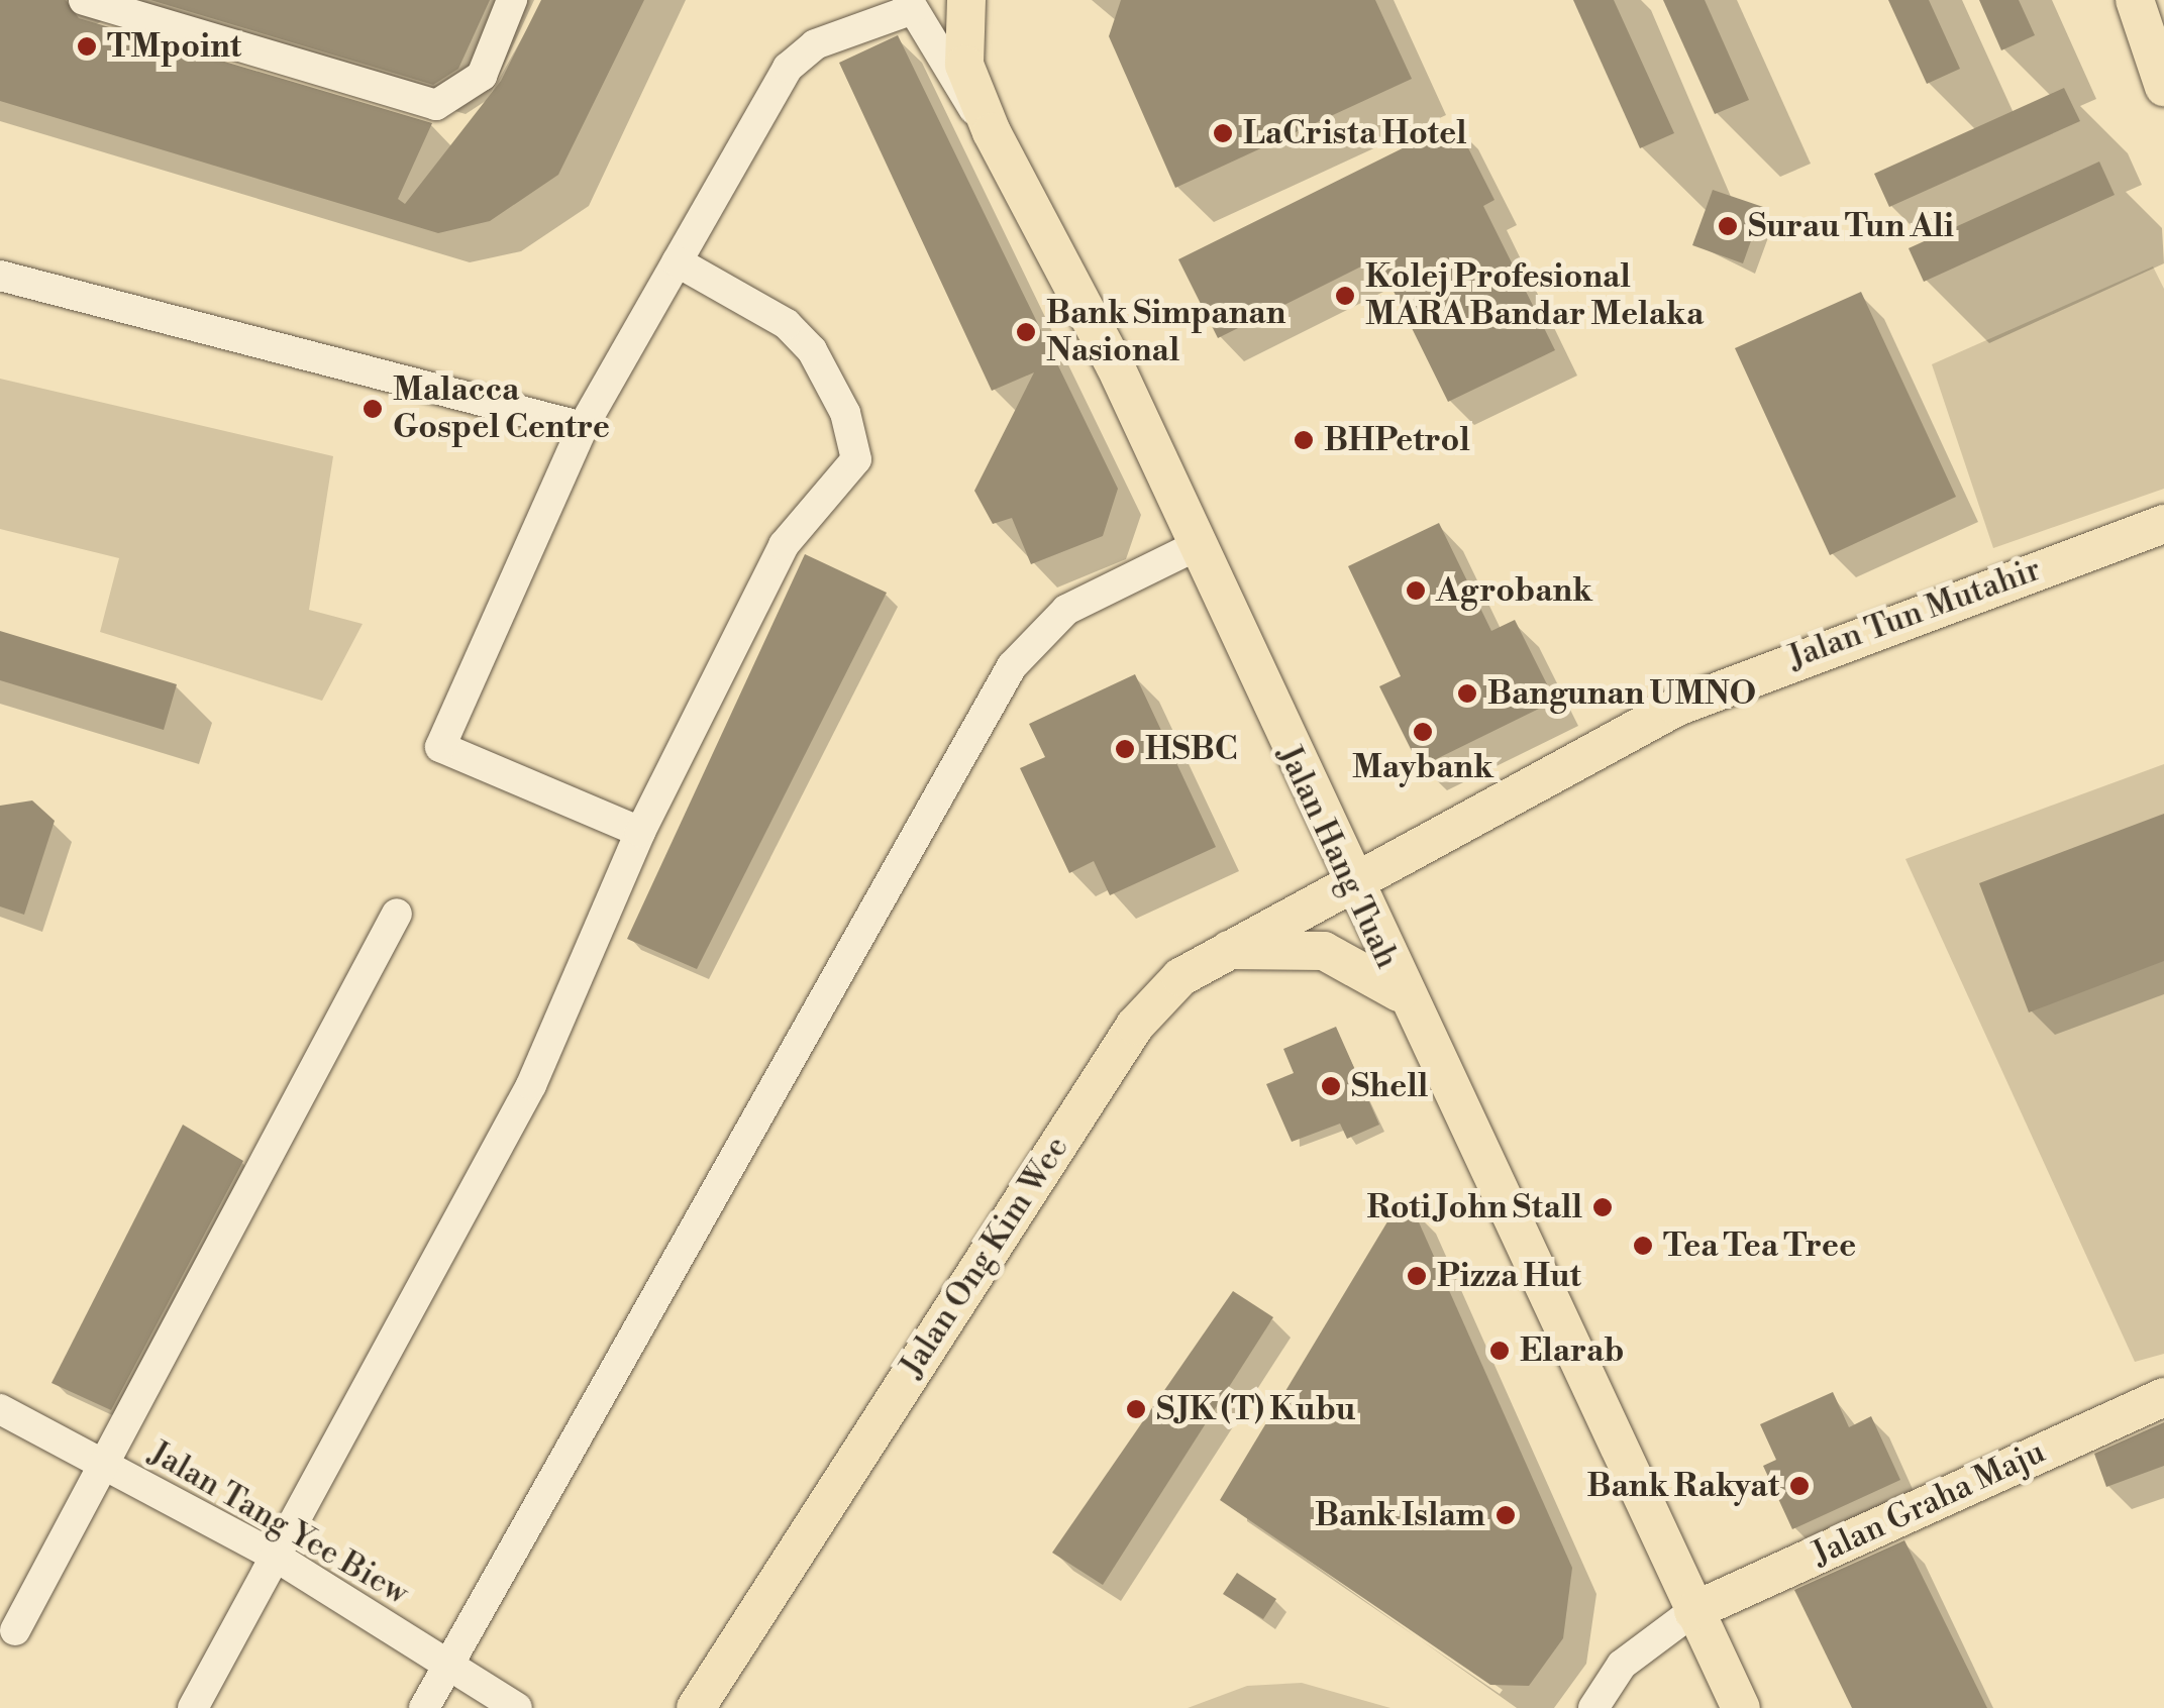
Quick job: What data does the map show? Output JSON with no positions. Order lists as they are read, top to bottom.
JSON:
{
  "streets": {
    "main road": [
      "Jalan Tun Mutahir",
      "Jalan Hang Tuah",
      "Jalan Ong Kim Wee",
      "Jalan Graha Maju"
    ],
    "street": ["Jalan Tang Yee Biew"]
  },
  "crossings": [
    ["Jalan Tun Mutahir", "Jalan Hang Tuah"],
    ["Jalan Tun Mutahir", "Jalan Ong Kim Wee"],
    ["Jalan Hang Tuah", "Jalan Ong Kim Wee"],
    ["Jalan Hang Tuah", "Jalan Graha Maju"]
  ],
  "places": [
    "TMpoint",
    "LaCrista Hotel",
    "Surau Tun Ali",
    "Kolej Profesional MARA Bandar Melaka",
    "Bank Simpanan Nasional",
    "Malacca Gospel Centre",
    "BHPetrol",
    "Agrobank",
    "Bangunan UMNO",
    "Maybank",
    "HSBC",
    "Shell",
    "Roti John Stall",
    "Tea Tea Tree",
    "Pizza Hut",
    "Elarab",
    "SJK (T) Kubu",
    "Bank Rakyat",
    "Bank Islam"
  ]
}
